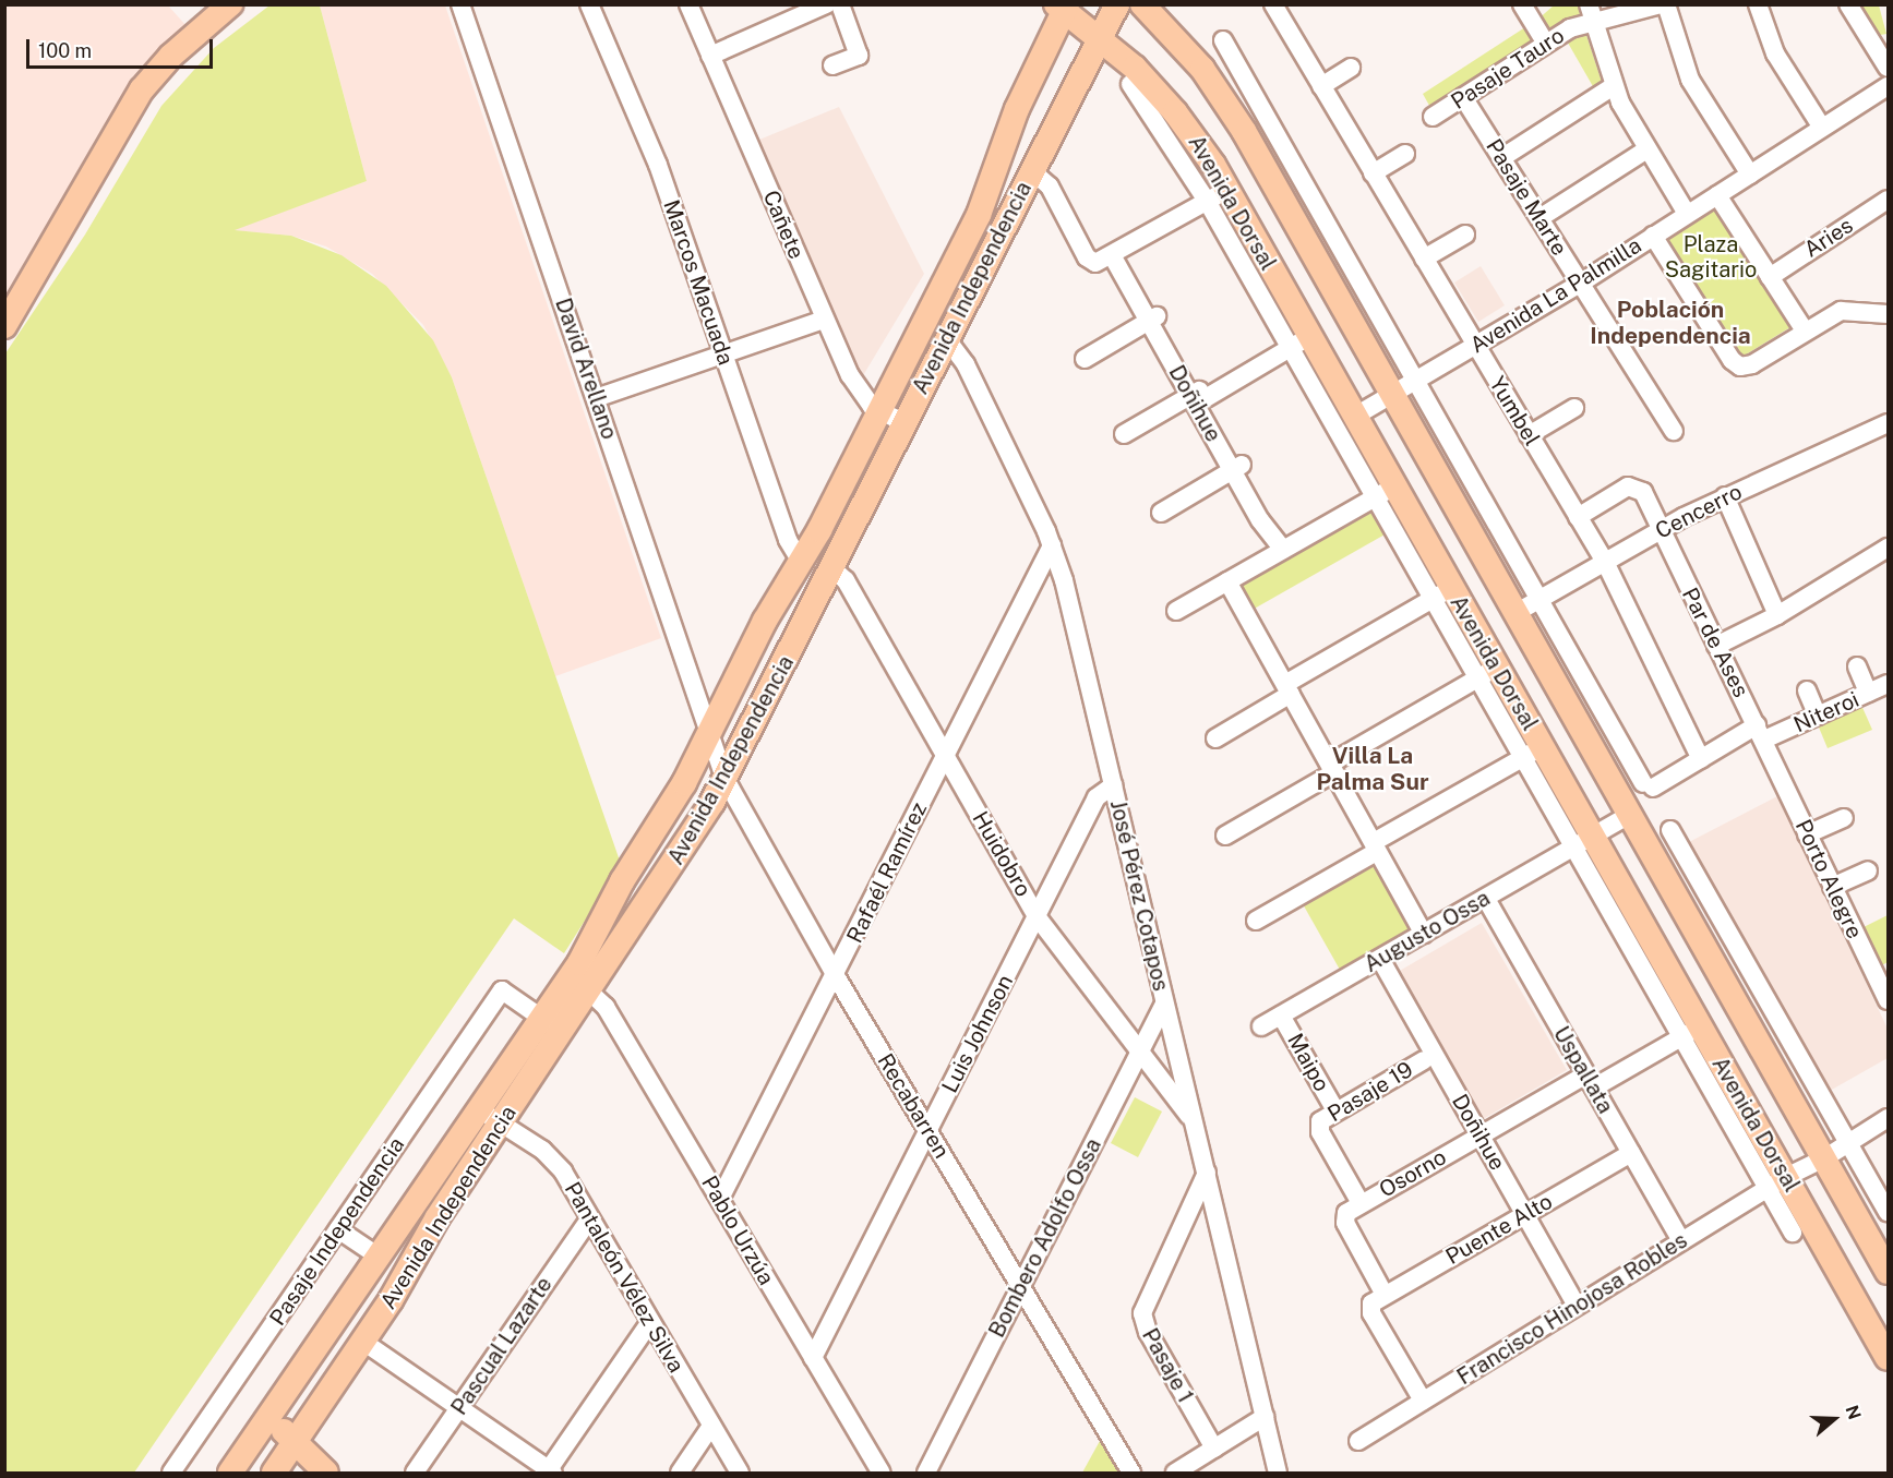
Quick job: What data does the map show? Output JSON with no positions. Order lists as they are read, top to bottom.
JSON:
{
  "streets": {
    "main road": ["Avenida Dorsal", "Avenida Independencia"],
    "street": [
      "Pasaje Tauro",
      "Pasaje Marte",
      "Cañete",
      "Aries",
      "Marcos Macuada",
      "Avenida La Palmilla",
      "David Arellano",
      "Doñihue",
      "Yumbel",
      "Cencerro",
      "Par de Ases",
      "Niteroi",
      "Huidobro",
      "Rafaél Ramírez",
      "Porto Alegre",
      "José Pérez Cotapos",
      "Augusto Ossa",
      "Luis Johnson",
      "Maipo",
      "Uspallata",
      "Pasaje 19",
      "Recabarren",
      "Osorno",
      "Puente Alto",
      "Pablo Urzúa",
      "Pasaje Independencia",
      "Bombero Adolfo Ossa",
      "Pantaleón Vélez Silva",
      "Francisco Hinojosa Robles",
      "Pascual Lazarte",
      "Pasaje 1"
    ]
  },
  "crossings": [
    ["Pasaje Tauro", "Pasaje Marte"],
    ["Pasaje Marte", "Avenida La Palmilla"],
    ["Avenida Dorsal", "Avenida Independencia"],
    ["Avenida Dorsal", "Avenida La Palmilla"],
    ["Avenida Dorsal", "Cencerro"],
    ["Avenida Dorsal", "Augusto Ossa"],
    ["Avenida Dorsal", "Osorno"],
    ["Avenida Dorsal", "Francisco Hinojosa Robles"],
    ["Cañete", "Avenida Independencia"],
    ["Marcos Macuada", "Avenida Independencia"],
    ["Avenida Independencia", "David Arellano"],
    ["Avenida Independencia", "Doñihue"],
    ["Avenida Independencia", "Huidobro"],
    ["Avenida Independencia", "José Pérez Cotapos"],
    ["Avenida Independencia", "Recabarren"],
    ["Avenida Independencia", "Pablo Urzúa"],
    ["Avenida Independencia", "Pasaje Independencia"],
    ["Avenida Independencia", "Pantaleón Vélez Silva"],
    ["Avenida La Palmilla", "Yumbel"],
    ["David Arellano", "Recabarren"],
    ["Doñihue", "Augusto Ossa"],
    ["Doñihue", "Pasaje 19"],
    ["Doñihue", "Osorno"],
    ["Doñihue", "Puente Alto"],
    ["Doñihue", "Francisco Hinojosa Robles"],
    ["Yumbel", "Cencerro"],
    ["Yumbel", "Par de Ases"],
    ["Yumbel", "Niteroi"],
    ["Cencerro", "Par de Ases"],
    ["Cencerro", "Niteroi"],
    ["Par de Ases", "Niteroi"],
    ["Par de Ases", "Porto Alegre"],
    ["Niteroi", "Porto Alegre"],
    ["Huidobro", "Rafaél Ramírez"],
    ["Huidobro", "José Pérez Cotapos"],
    ["Huidobro", "Luis Johnson"],
    ["Huidobro", "Bombero Adolfo Ossa"],
    ["Rafaél Ramírez", "José Pérez Cotapos"],
    ["Rafaél Ramírez", "Recabarren"],
    ["Rafaél Ramírez", "Pablo Urzúa"],
    ["José Pérez Cotapos", "Luis Johnson"],
    ["José Pérez Cotapos", "Bombero Adolfo Ossa"],
    ["José Pérez Cotapos", "Pasaje 1"],
    ["Augusto Ossa", "Maipo"],
    ["Augusto Ossa", "Uspallata"],
    ["Luis Johnson", "Recabarren"],
    ["Luis Johnson", "Pablo Urzúa"],
    ["Maipo", "Pasaje 19"],
    ["Maipo", "Osorno"],
    ["Uspallata", "Osorno"],
    ["Uspallata", "Puente Alto"],
    ["Uspallata", "Francisco Hinojosa Robles"],
    ["Recabarren", "Bombero Adolfo Ossa"],
    ["Osorno", "Puente Alto"],
    ["Puente Alto", "Francisco Hinojosa Robles"],
    ["Pantaleón Vélez Silva", "Pascual Lazarte"]
  ],
  "districts": ["Población Independencia", "Villa La Palma Sur"],
  "parks": ["Plaza Sagitario"],
  "scale_bar": "100 m",
  "north": "right"
}
